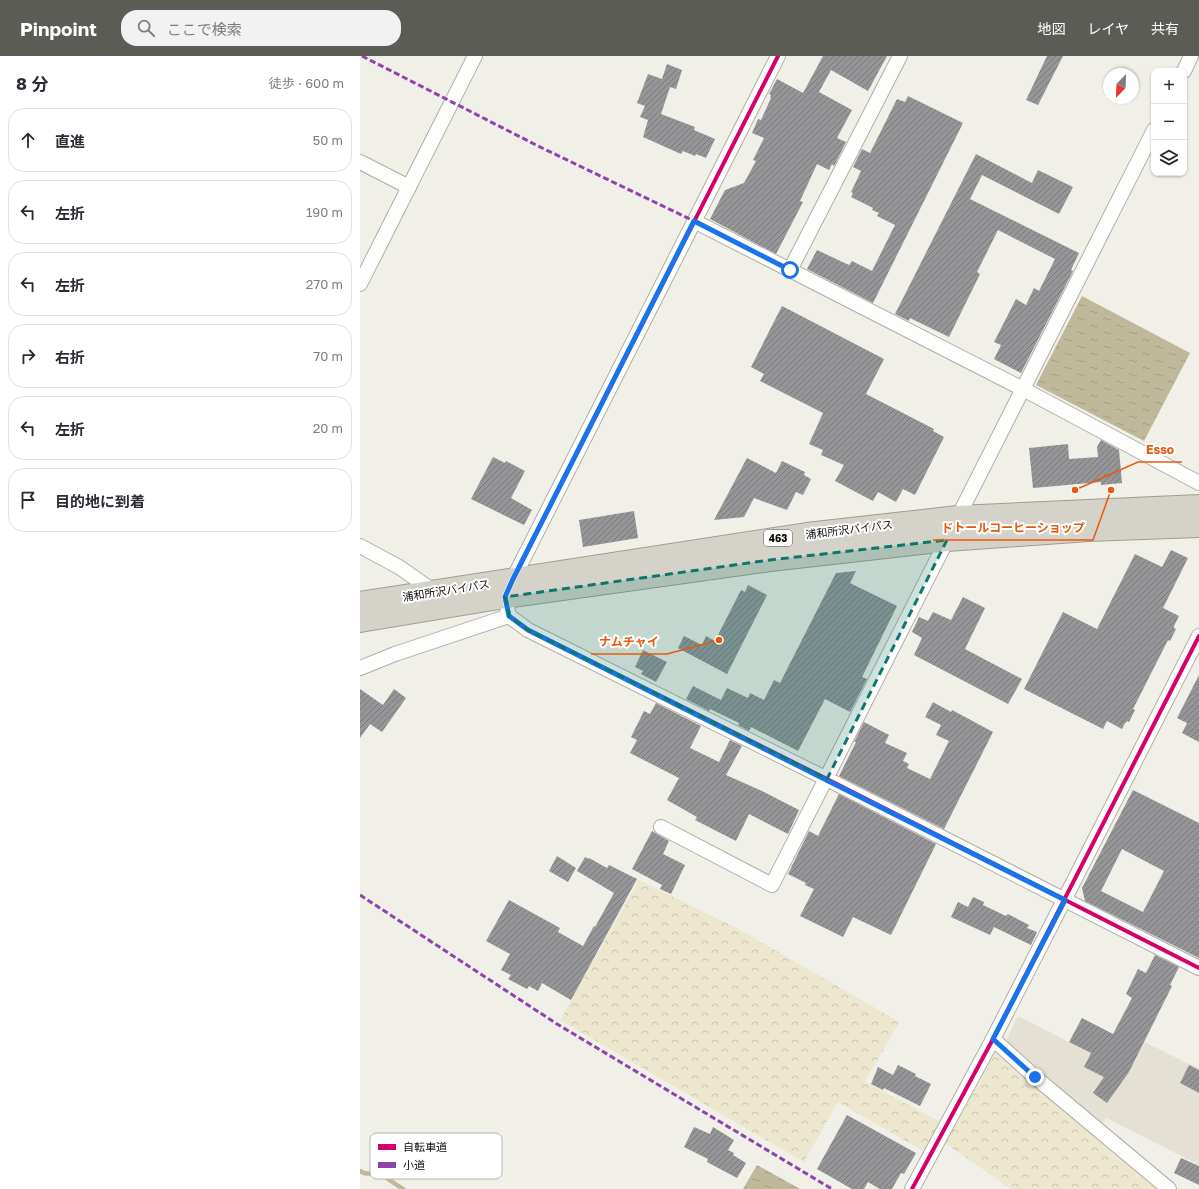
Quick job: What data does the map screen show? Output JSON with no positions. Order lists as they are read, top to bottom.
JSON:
{
  "streets": {
    "highway": ["浦和所沢バイパス", "463"]
  },
  "places": ["Esso", "ドトールコーヒーショップ", "ナムチャイ"],
  "legend": ["自転車道", "小道"],
  "north": "bottom left",
  "page": {
    "header": "Pinpoint",
    "search": "ここで検索",
    "nav": ["地図", "レイヤ", "共有"],
    "heading": ["8 分", "徒歩 · 600 m"],
    "map_buttons": ["+", "−"],
    "list": [
      ["直進", "50 m"],
      ["左折", "190 m"],
      ["左折", "270 m"],
      ["右折", "70 m"],
      ["左折", "20 m"],
      "目的地に到着"
    ]
  }
}
